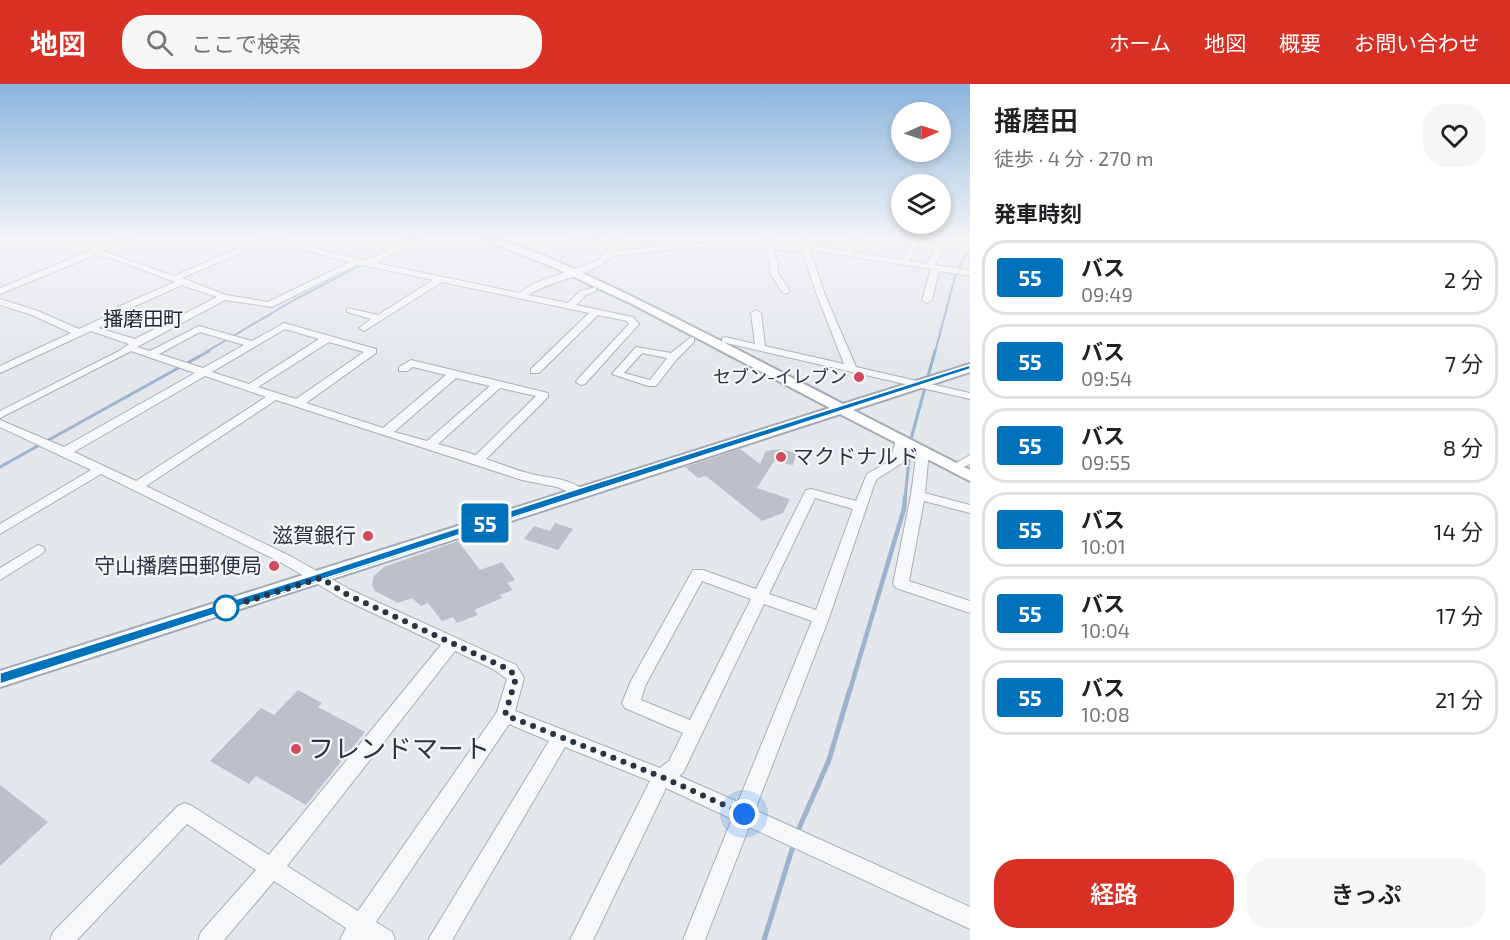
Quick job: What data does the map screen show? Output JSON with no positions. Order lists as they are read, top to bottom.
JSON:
{
  "districts": ["播磨田町"],
  "places": [
    "セブン-イレブン",
    "マクドナルド",
    "滋賀銀行",
    "守山播磨田郵便局",
    "フレンドマート"
  ],
  "lines": ["bus line 55"],
  "north": "right",
  "page": {
    "header": "地図",
    "search": "ここで検索",
    "nav": [
      "ホーム",
      "地図",
      "概要",
      "お問い合わせ"
    ],
    "on_map": "55",
    "heading": [
      ["播磨田", "徒歩 · 4 分 · 270 m"],
      "発車時刻"
    ],
    "list": [
      {
        "mark": "55",
        "name": "バス",
        "note": "09:49",
        "value": "2 分"
      },
      {
        "mark": "55",
        "name": "バス",
        "note": "09:54",
        "value": "7 分"
      },
      {
        "mark": "55",
        "name": "バス",
        "note": "09:55",
        "value": "8 分"
      },
      {
        "mark": "55",
        "name": "バス",
        "note": "10:01",
        "value": "14 分"
      },
      {
        "mark": "55",
        "name": "バス",
        "note": "10:04",
        "value": "17 分"
      },
      {
        "mark": "55",
        "name": "バス",
        "note": "10:08",
        "value": "21 分"
      }
    ],
    "buttons": ["経路", "きっぷ"]
  }
}
